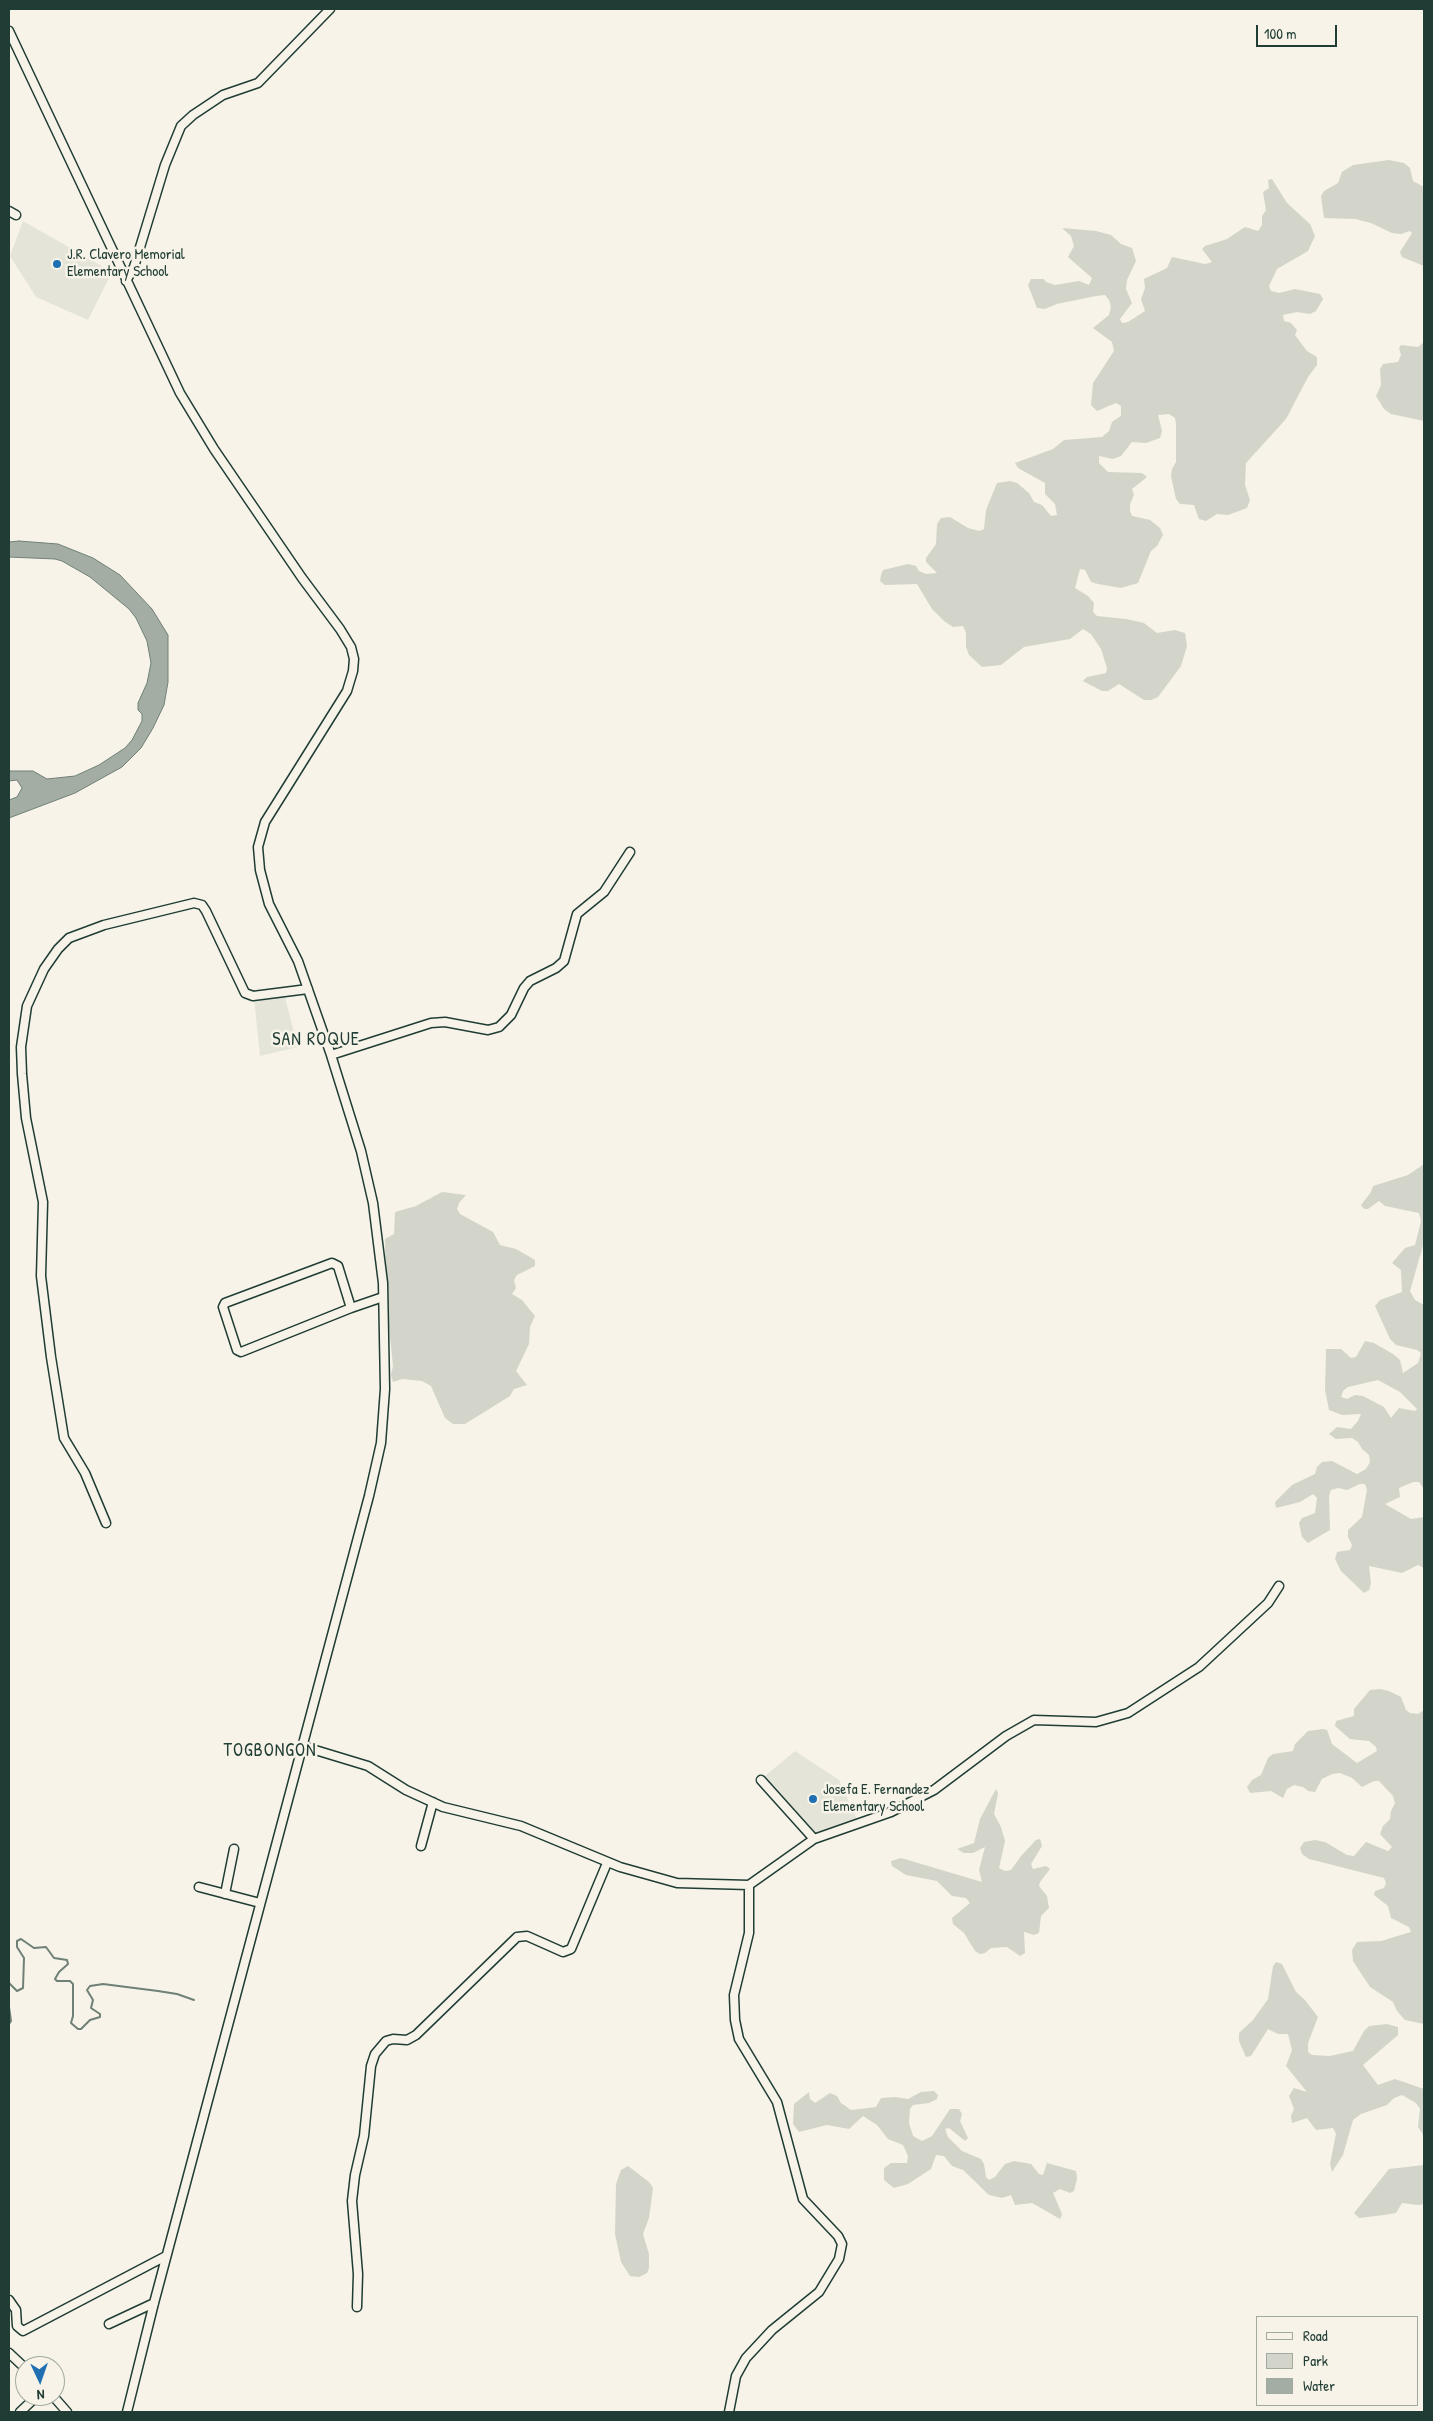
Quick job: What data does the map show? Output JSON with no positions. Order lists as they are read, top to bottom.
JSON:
{
  "districts": ["SAN ROQUE", "TOGBONGON"],
  "places": ["J.R. Clavero Memorial Elementary School", "Josefa E. Fernandez Elementary School"],
  "legend": ["Road", "Park", "Water"],
  "scale_bar": "100 m",
  "north": "bottom"
}
